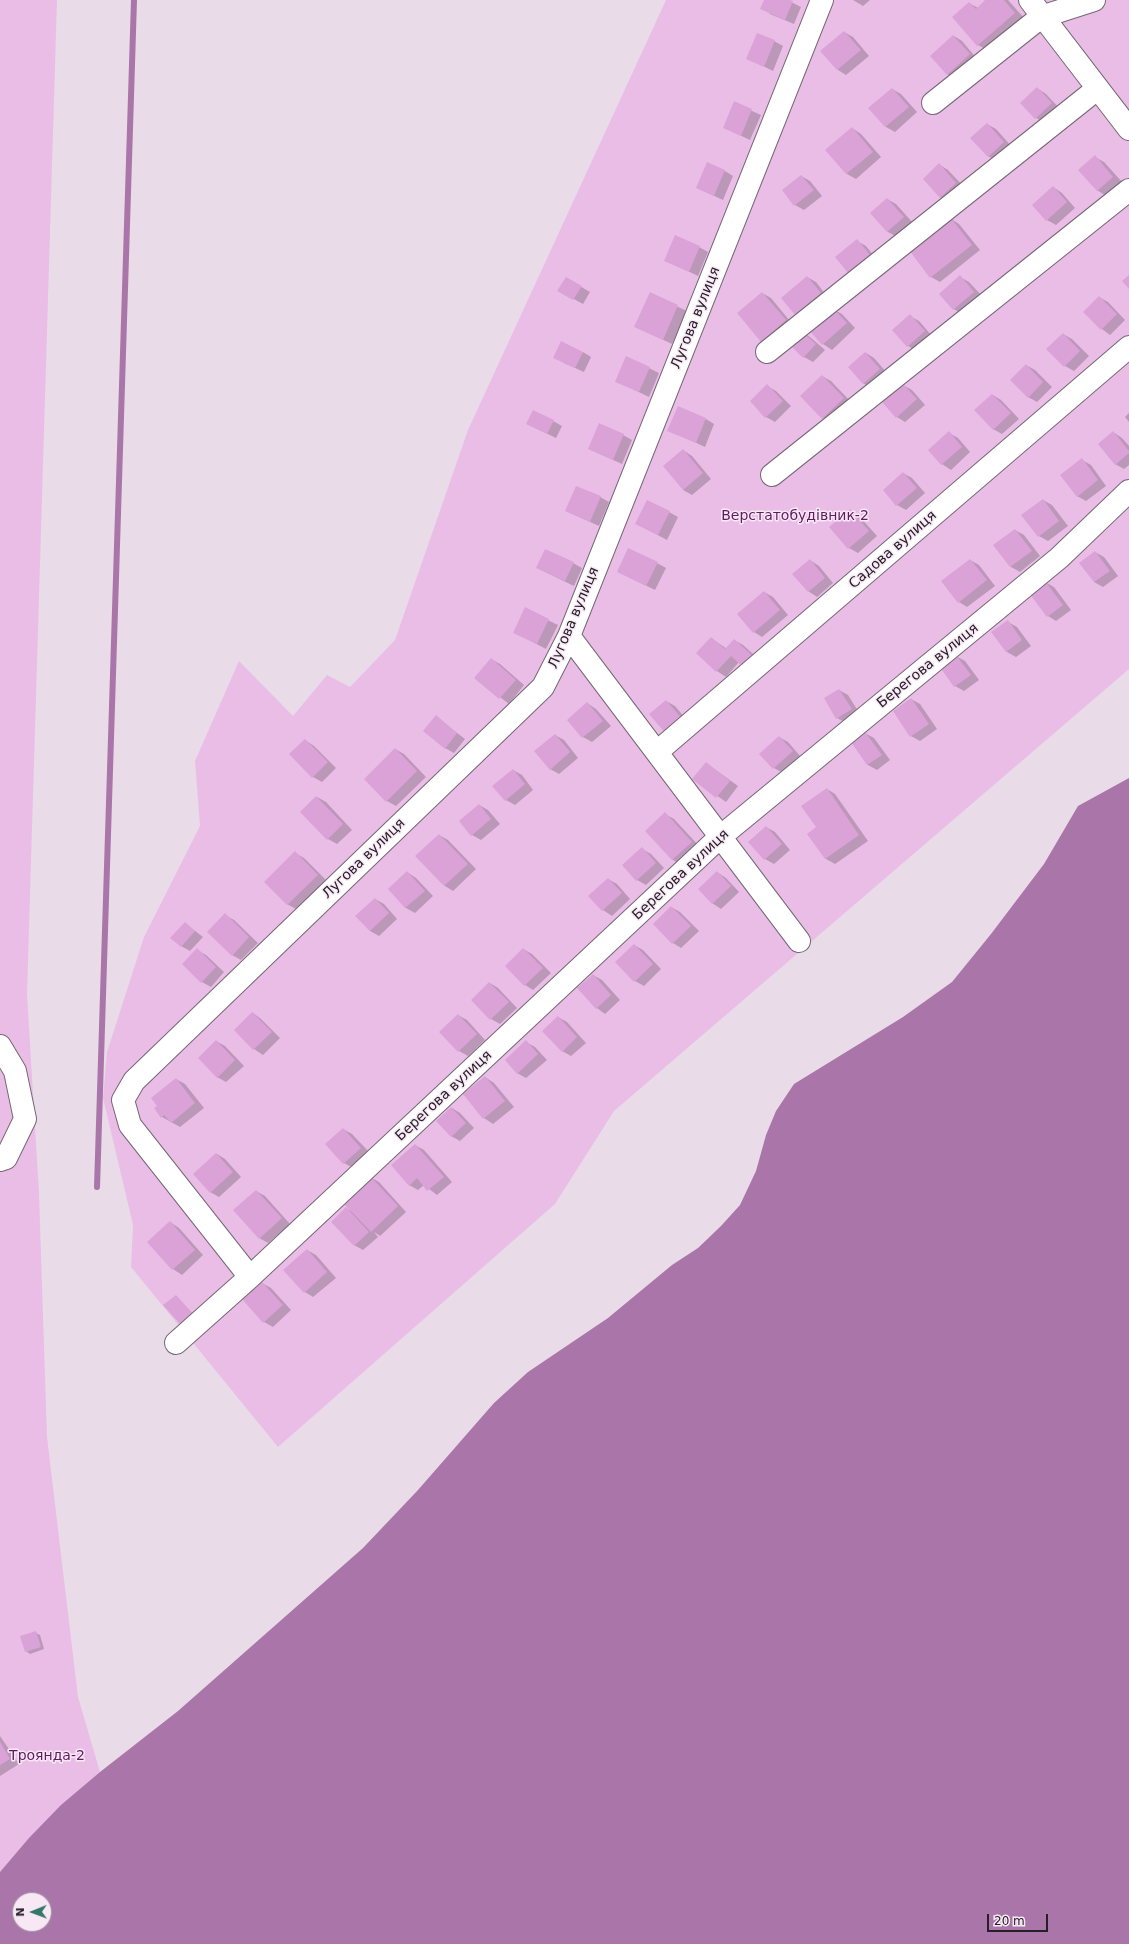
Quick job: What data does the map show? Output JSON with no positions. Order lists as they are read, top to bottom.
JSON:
{
  "streets": {
    "street": ["Лугова вулиця", "Садова вулиця", "Берегова вулиця"]
  },
  "crossings": [
    ["Лугова вулиця", "Берегова вулиця"]
  ],
  "parks": ["Верстатобудівник-2", "Троянда-2"],
  "scale_bar": "20 m",
  "north": "left"
}
